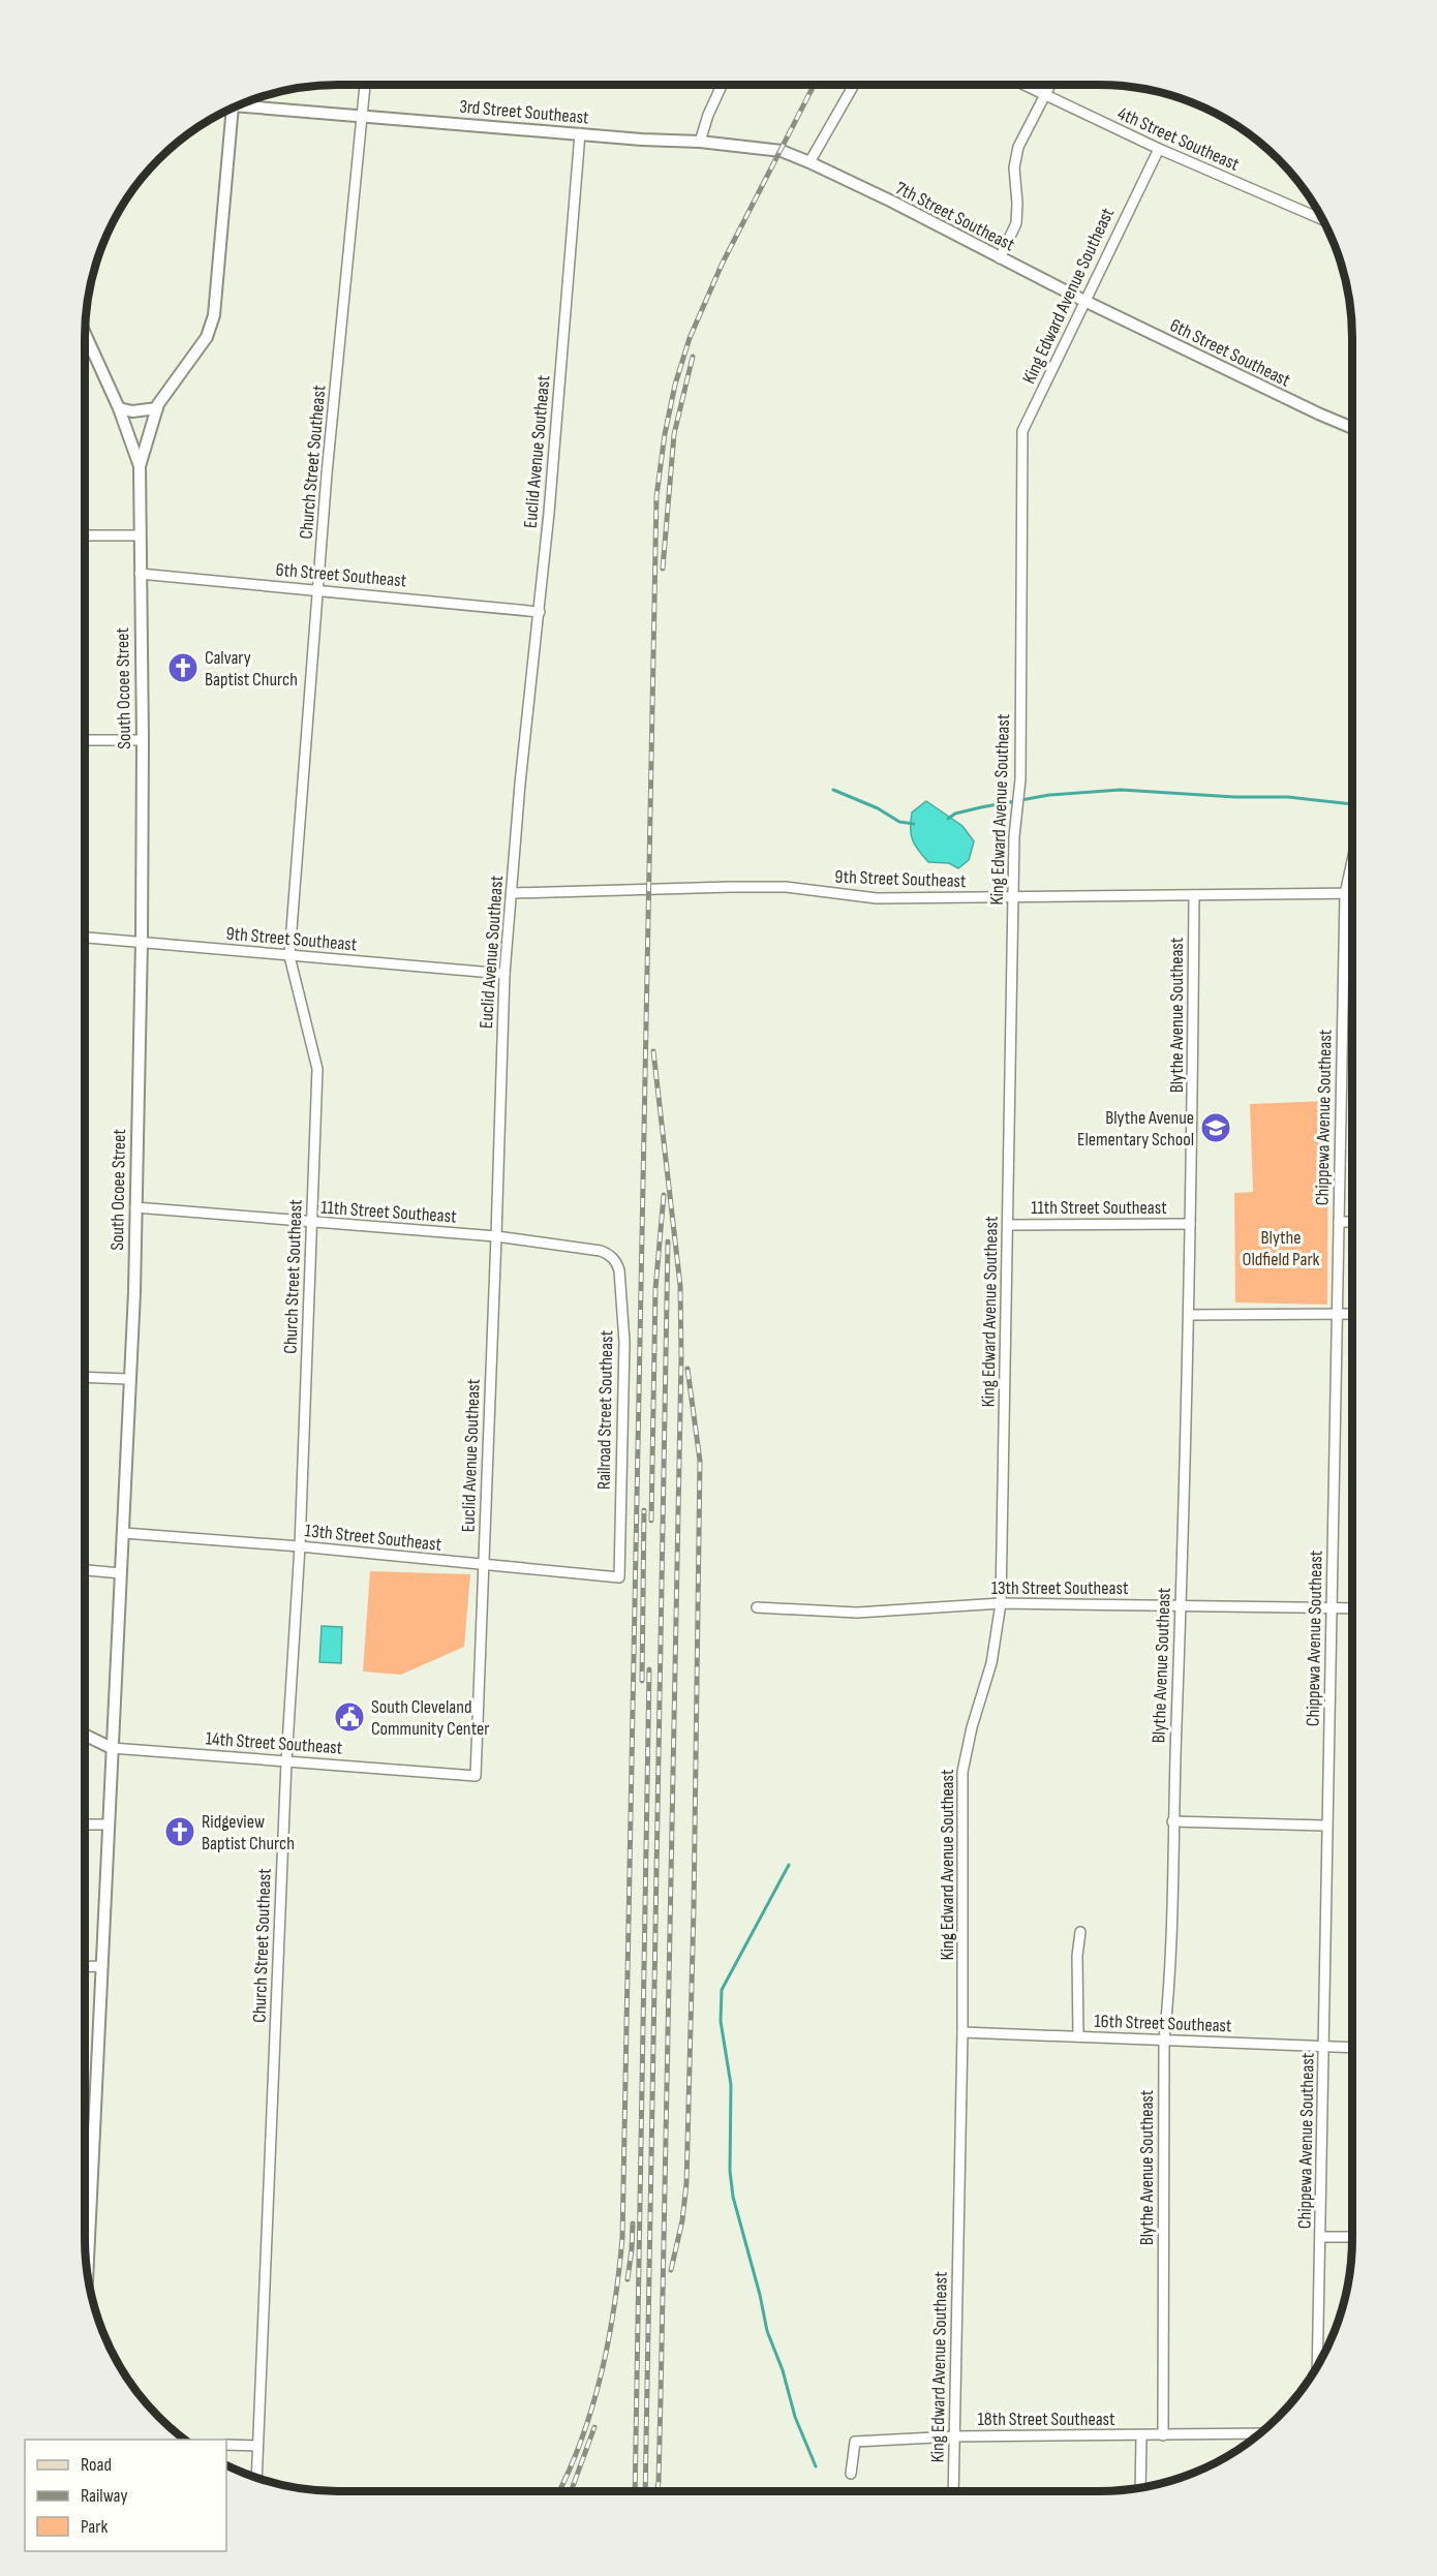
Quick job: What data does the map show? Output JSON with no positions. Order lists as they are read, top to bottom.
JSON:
{
  "streets": {
    "street": [
      "3rd Street Southeast",
      "4th Street Southeast",
      "7th Street Southeast",
      "King Edward Avenue Southeast",
      "6th Street Southeast",
      "Euclid Avenue Southeast",
      "Church Street Southeast",
      "South Ocoee Street",
      "9th Street Southeast",
      "Blythe Avenue Southeast",
      "Chippewa Avenue Southeast",
      "11th Street Southeast",
      "Railroad Street Southeast",
      "13th Street Southeast",
      "14th Street Southeast",
      "16th Street Southeast",
      "18th Street Southeast"
    ]
  },
  "crossings": [
    ["3rd Street Southeast", "7th Street Southeast"],
    ["3rd Street Southeast", "Euclid Avenue Southeast"],
    ["3rd Street Southeast", "Church Street Southeast"],
    ["4th Street Southeast", "King Edward Avenue Southeast"],
    ["7th Street Southeast", "King Edward Avenue Southeast"],
    ["7th Street Southeast", "6th Street Southeast"],
    ["King Edward Avenue Southeast", "6th Street Southeast"],
    ["King Edward Avenue Southeast", "9th Street Southeast"],
    ["King Edward Avenue Southeast", "11th Street Southeast"],
    ["King Edward Avenue Southeast", "13th Street Southeast"],
    ["King Edward Avenue Southeast", "16th Street Southeast"],
    ["King Edward Avenue Southeast", "18th Street Southeast"],
    ["6th Street Southeast", "Euclid Avenue Southeast"],
    ["6th Street Southeast", "Church Street Southeast"],
    ["6th Street Southeast", "South Ocoee Street"],
    ["Euclid Avenue Southeast", "9th Street Southeast"],
    ["Euclid Avenue Southeast", "11th Street Southeast"],
    ["Euclid Avenue Southeast", "13th Street Southeast"],
    ["Euclid Avenue Southeast", "14th Street Southeast"],
    ["Church Street Southeast", "9th Street Southeast"],
    ["Church Street Southeast", "11th Street Southeast"],
    ["Church Street Southeast", "13th Street Southeast"],
    ["Church Street Southeast", "14th Street Southeast"],
    ["South Ocoee Street", "9th Street Southeast"],
    ["South Ocoee Street", "11th Street Southeast"],
    ["South Ocoee Street", "13th Street Southeast"],
    ["South Ocoee Street", "14th Street Southeast"],
    ["9th Street Southeast", "Blythe Avenue Southeast"],
    ["9th Street Southeast", "Chippewa Avenue Southeast"],
    ["Blythe Avenue Southeast", "11th Street Southeast"],
    ["Blythe Avenue Southeast", "13th Street Southeast"],
    ["Blythe Avenue Southeast", "16th Street Southeast"],
    ["Blythe Avenue Southeast", "18th Street Southeast"],
    ["Chippewa Avenue Southeast", "13th Street Southeast"],
    ["Chippewa Avenue Southeast", "16th Street Southeast"],
    ["11th Street Southeast", "Railroad Street Southeast"],
    ["Railroad Street Southeast", "13th Street Southeast"]
  ],
  "parks": ["Blythe Oldfield Park"],
  "places": {
    "church": ["Calvary Baptist Church", "Ridgeview Baptist Church"],
    "school or university": ["Blythe Avenue Elementary School"],
    "public building": ["South Cleveland Community Center"]
  },
  "legend": ["Road", "Railway", "Park"]
}
